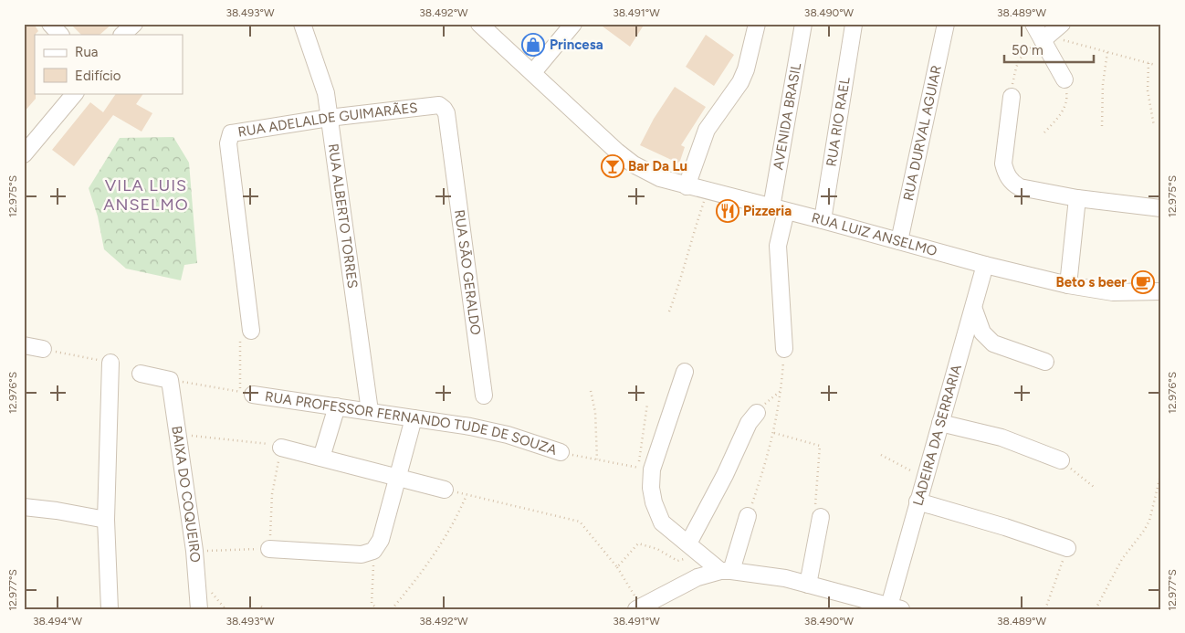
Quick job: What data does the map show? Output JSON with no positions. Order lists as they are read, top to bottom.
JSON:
{
  "streets": {
    "street": [
      "AVENIDA BRASIL",
      "RUA ADELALDE GUIMARÃES",
      "RUA RIO RAEL",
      "RUA DURVAL AGUIAR",
      "RUA ALBERTO TORRES",
      "RUA LUIZ ANSELMO",
      "RUA SĀO GERALDO",
      "RUA PROFESSOR FERNANDO TUDE DE SOUZA",
      "LADEIRA DA SERRARIA",
      "BAIXA DO COQUEIRO"
    ]
  },
  "crossings": [
    ["AVENIDA BRASIL", "RUA LUIZ ANSELMO"],
    ["RUA ADELALDE GUIMARÃES", "RUA ALBERTO TORRES"],
    ["RUA ADELALDE GUIMARÃES", "RUA SĀO GERALDO"],
    ["RUA RIO RAEL", "RUA LUIZ ANSELMO"],
    ["RUA DURVAL AGUIAR", "RUA LUIZ ANSELMO"],
    ["RUA ALBERTO TORRES", "RUA PROFESSOR FERNANDO TUDE DE SOUZA"],
    ["RUA LUIZ ANSELMO", "LADEIRA DA SERRARIA"]
  ],
  "districts": ["VILA LUIS ANSELMO"],
  "places": {
    "shop": ["Princesa"],
    "bar": ["Bar Da Lu"],
    "restaurant": ["Pizzeria"],
    "cafe": ["Beto s beer"]
  },
  "legend": ["Rua", "Edifício"],
  "scale_bar": "50 m",
  "coordinates": [
    "38.493°W",
    "38.492°W",
    "38.491°W",
    "38.490°W",
    "38.489°W",
    "12.975°S",
    "12.976°S",
    "12.977°S",
    "38.494°W"
  ]
}
